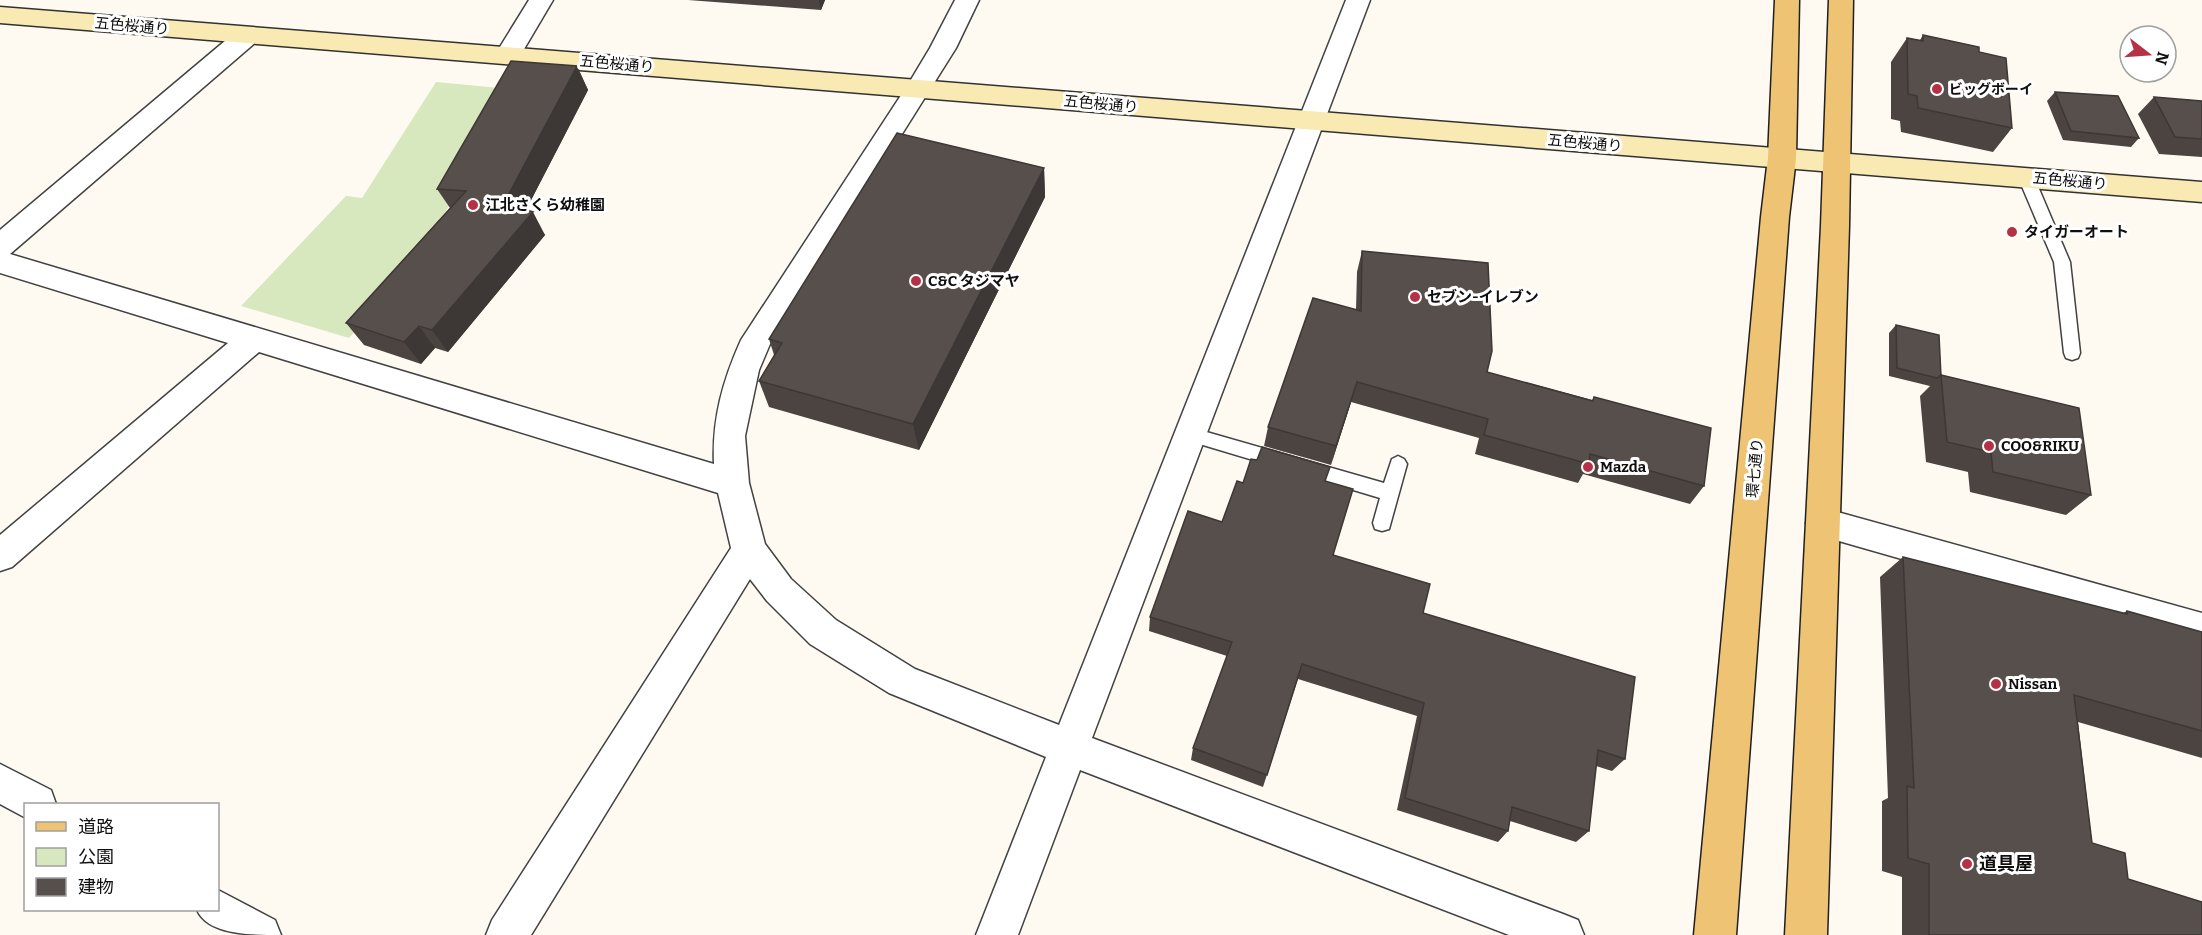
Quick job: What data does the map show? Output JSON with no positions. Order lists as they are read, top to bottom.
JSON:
{
  "streets": {
    "main road": ["環七通り"],
    "street": ["五色桜通り"]
  },
  "crossings": [
    ["五色桜通り", "環七通り"]
  ],
  "places": [
    "ビッグボーイ",
    "江北さくら幼稚園",
    "タイガーオート",
    "C&C タジマヤ",
    "セブン-イレブン",
    "COO&RIKU",
    "Mazda",
    "Nissan",
    "道具屋"
  ],
  "legend": ["道路", "公園", "建物"],
  "north": "right"
}
